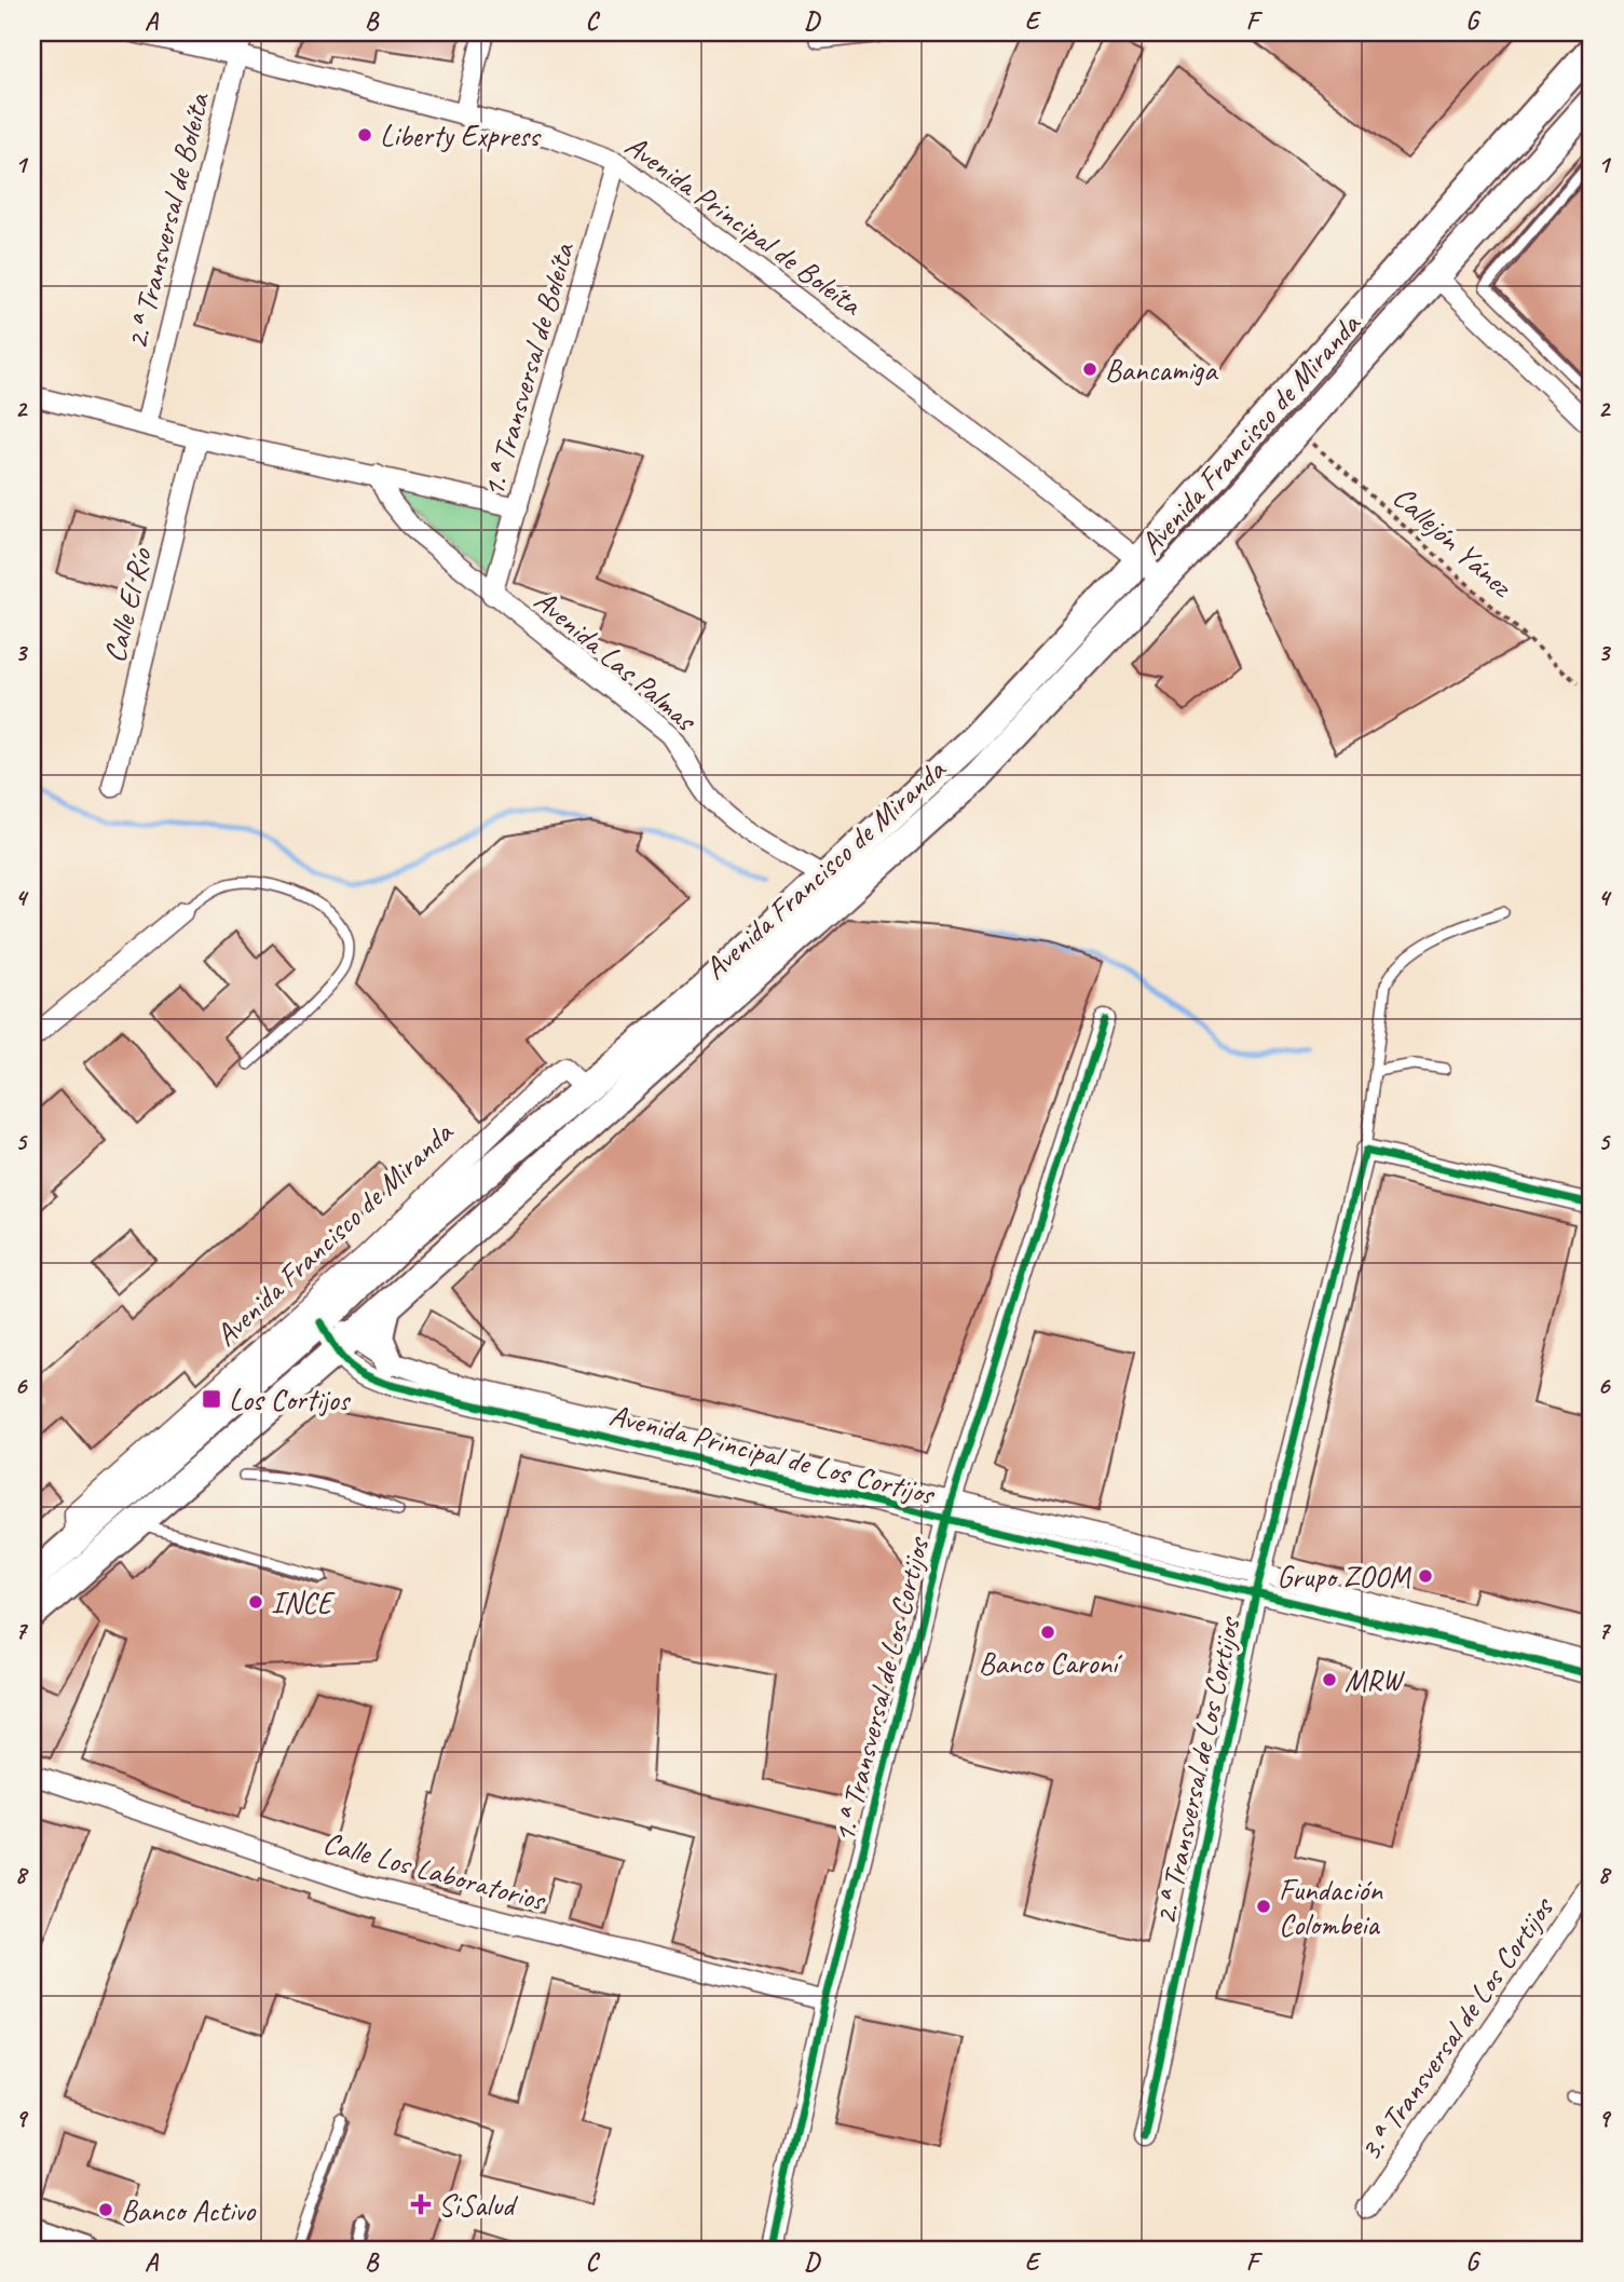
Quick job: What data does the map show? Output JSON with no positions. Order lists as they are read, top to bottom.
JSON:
{
  "streets": {
    "main road": ["Avenida Francisco de Miranda"],
    "street": [
      "2.ª Transversal de Boleíta",
      "Avenida Principal de Boleíta",
      "1.ª Transversal de Boleíta",
      "Calle El Río",
      "Avenida Las Palmas",
      "Avenida Principal de Los Cortijos",
      "1.ª Transversal de Los Cortijos",
      "2.ª Transversal de Los Cortijos",
      "Calle Los Laboratorios",
      "3.ª Transversal de Los Cortijos"
    ],
    "path": ["Callejón Yánez"]
  },
  "crossings": [
    ["2.ª Transversal de Boleíta", "Avenida Principal de Boleíta"],
    ["Avenida Principal de Boleíta", "1.ª Transversal de Boleíta"],
    ["Avenida Principal de Boleíta", "Avenida Francisco de Miranda"],
    ["1.ª Transversal de Boleíta", "Avenida Las Palmas"],
    ["Avenida Francisco de Miranda", "Callejón Yánez"],
    ["Avenida Francisco de Miranda", "Avenida Las Palmas"],
    ["Avenida Francisco de Miranda", "Avenida Principal de Los Cortijos"],
    ["Avenida Principal de Los Cortijos", "1.ª Transversal de Los Cortijos"],
    ["Avenida Principal de Los Cortijos", "2.ª Transversal de Los Cortijos"],
    ["1.ª Transversal de Los Cortijos", "Calle Los Laboratorios"]
  ],
  "places": {
    "other": [
      "Liberty Express",
      "Bancamiga",
      "Grupo ZOOM",
      "INCE",
      "Banco Caroní",
      "MRW",
      "Fundación Colombeia",
      "Banco Activo"
    ],
    "transit": ["Los Cortijos"],
    "health": ["SiSalud"]
  },
  "grid": {
    "columns": [
      "A",
      "B",
      "C",
      "D",
      "E",
      "F",
      "G"
    ],
    "rows": [
      "1",
      "2",
      "3",
      "4",
      "5",
      "6",
      "7",
      "8",
      "9"
    ]
  }
}
